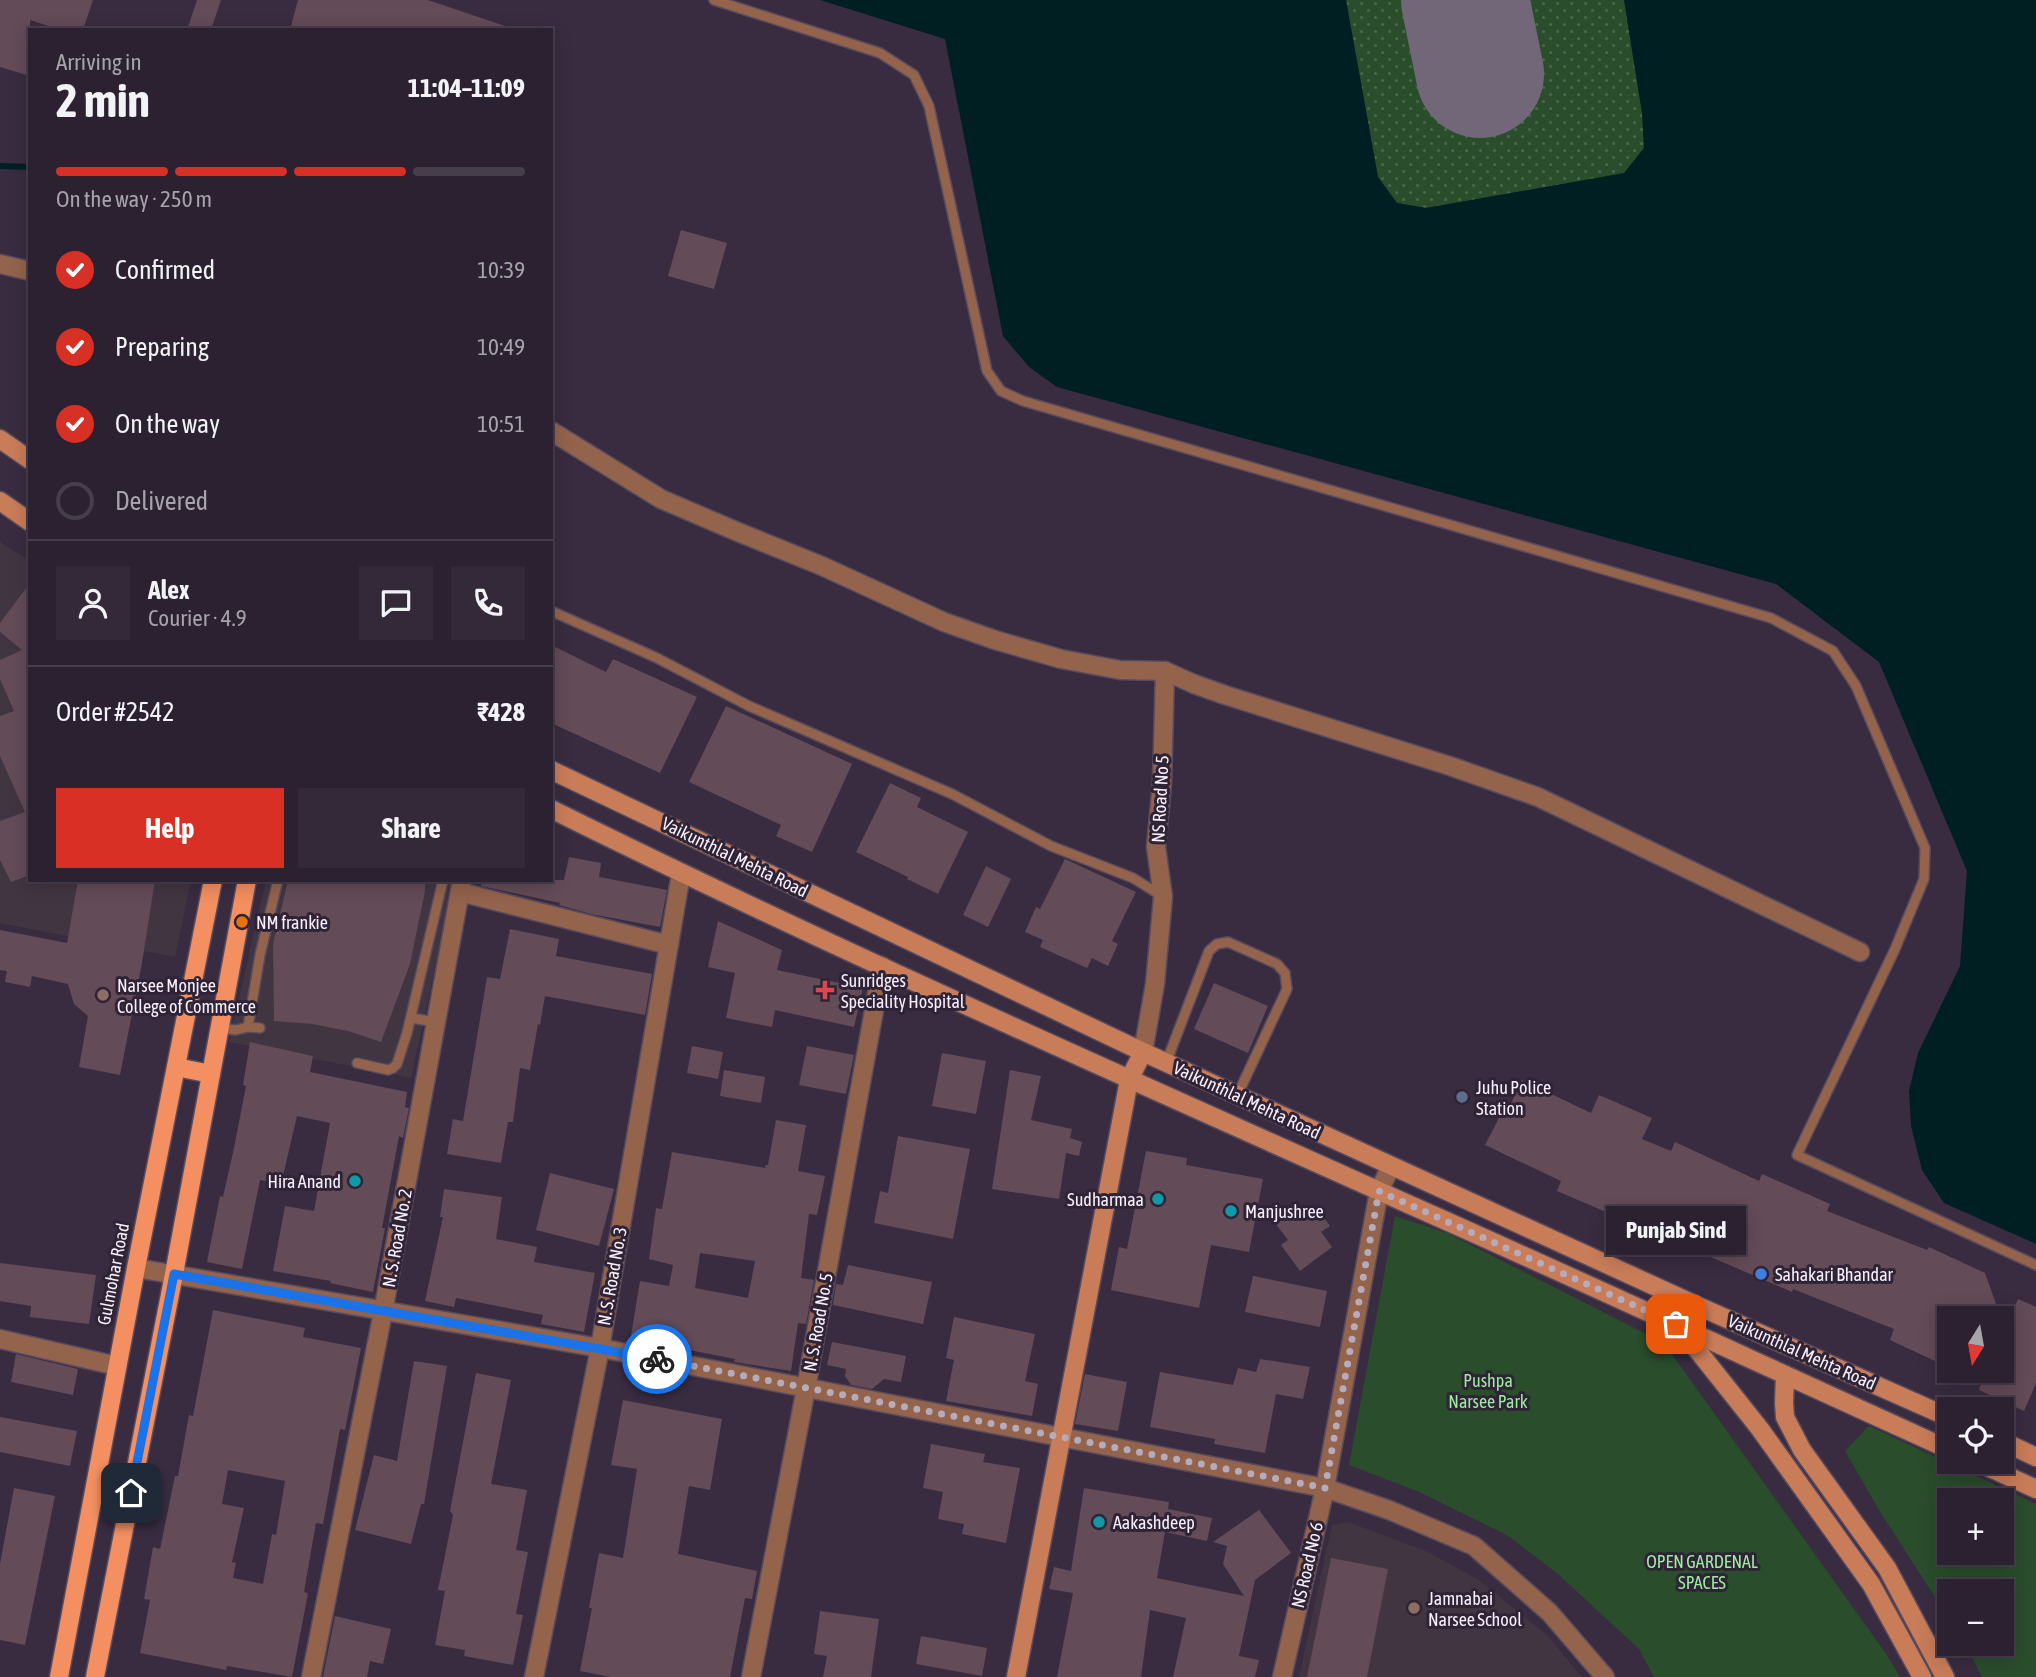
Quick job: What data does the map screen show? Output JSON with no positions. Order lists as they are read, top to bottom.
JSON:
{
  "streets": {
    "main road": ["Vaikunthlal Mehta Road", "Gulmohar Road"],
    "street": [
      "NS Road No 5",
      "N. S. Road No. 2",
      "N. S. Road No. 3",
      "N. S. Road No. 5",
      "NS Road No 6"
    ]
  },
  "crossings": [
    ["NS Road No 5", "Vaikunthlal Mehta Road"],
    ["Vaikunthlal Mehta Road", "N. S. Road No. 3"],
    ["Vaikunthlal Mehta Road", "N. S. Road No. 5"],
    ["Vaikunthlal Mehta Road", "NS Road No 6"]
  ],
  "parks": ["Pushpa Narsee Park", "OPEN GARDENAL SPACES"],
  "places": {
    "other": [
      "NM frankie",
      "Narsee Monjee College of Commerce",
      "Juhu Police Station",
      "Hira Anand",
      "Sudharmaa",
      "Manjushree",
      "Sahakari Bhandar",
      "Punjab Sind",
      "Aakashdeep",
      "Jamnabai Narsee School"
    ],
    "health": ["Sunridges Speciality Hospital"]
  },
  "north": "bottom",
  "page": {
    "heading": ["2 min", "Arriving in", "11:04–11:09"],
    "panel": [
      "Alex",
      "Courier · 4.9",
      "Order #2542",
      "₹428"
    ],
    "bar": "On the way · 250 m",
    "list": [
      ["Confirmed", "10:39"],
      ["Preparing", "10:49"],
      ["On the way", "10:51"],
      "Delivered"
    ],
    "buttons": ["Help", "Share"],
    "bubble": "Punjab Sind",
    "map_buttons": ["+", "−"]
  }
}
